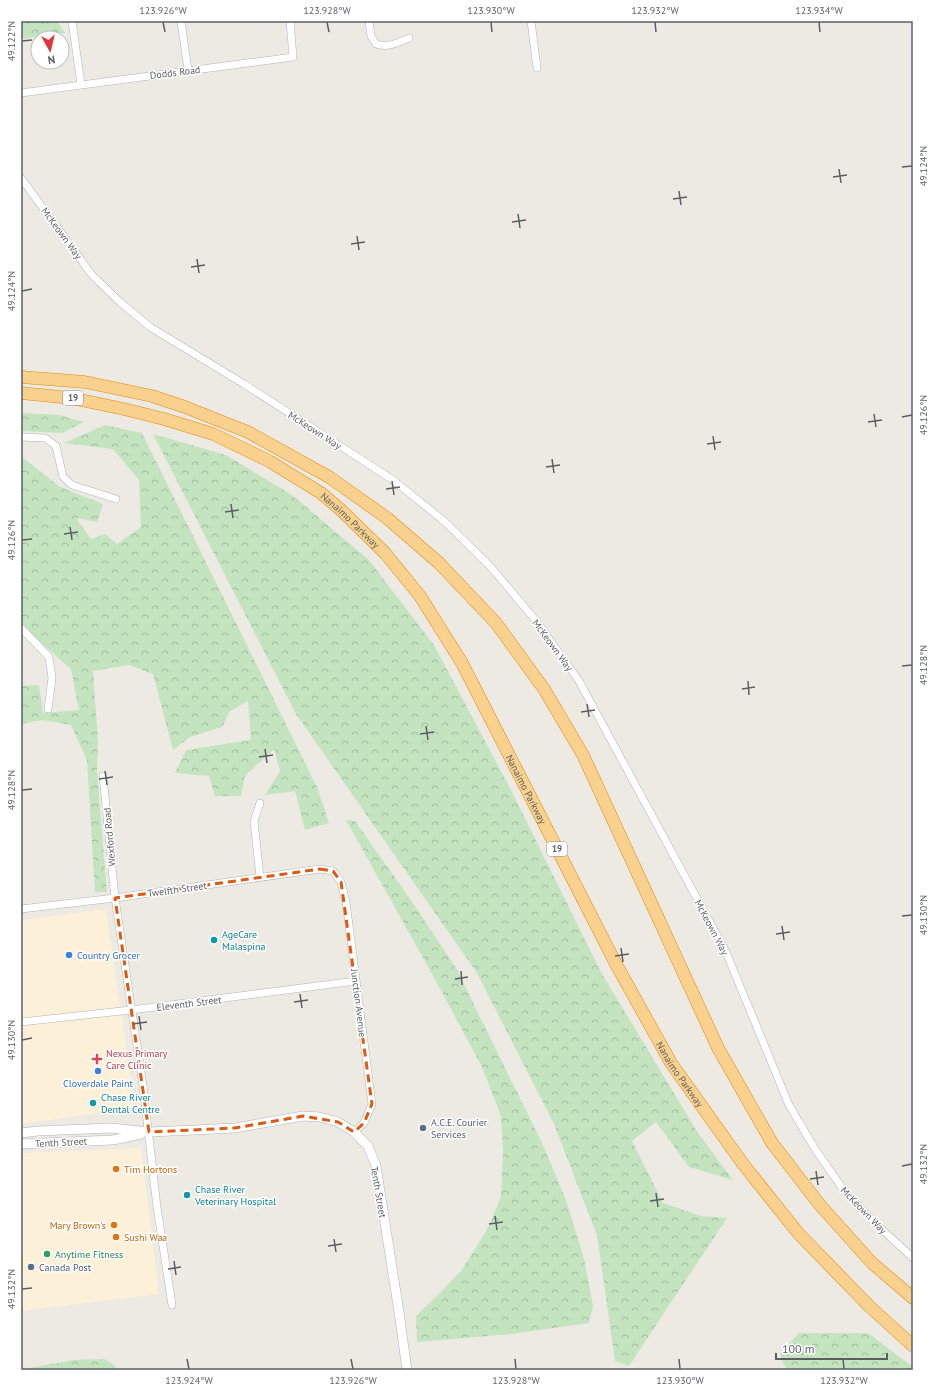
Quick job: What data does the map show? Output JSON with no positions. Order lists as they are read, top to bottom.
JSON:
{
  "streets": {
    "highway": ["19", "Nanaimo Parkway"],
    "street": [
      "Dodds Road",
      "McKeown Way",
      "Wexford Road",
      "Twelfth Street",
      "Eleventh Street",
      "Junction Avenue",
      "Tenth Street"
    ]
  },
  "crossings": [
    ["Wexford Road", "Twelfth Street"],
    ["Wexford Road", "Eleventh Street"],
    ["Wexford Road", "Tenth Street"],
    ["Twelfth Street", "Junction Avenue"],
    ["Eleventh Street", "Junction Avenue"],
    ["Junction Avenue", "Tenth Street"]
  ],
  "places": {
    "other": [
      "AgeCare Malaspina",
      "Country Grocer",
      "Cloverdale Paint",
      "Chase River Dental Centre",
      "A.C.E. Courier Services",
      "Tim Hortons",
      "Chase River Veterinary Hospital",
      "Mary Brown's",
      "Sushi Waa",
      "Anytime Fitness",
      "Canada Post"
    ],
    "health": ["Nexus Primary Care Clinic"]
  },
  "scale_bar": "100 m",
  "north": "bottom",
  "coordinates": [
    "123.926°W",
    "123.928°W",
    "123.930°W",
    "123.932°W",
    "123.934°W",
    "49.122°N",
    "49.124°N",
    "49.126°N",
    "49.128°N",
    "49.130°N",
    "49.132°N",
    "123.924°W"
  ]
}
